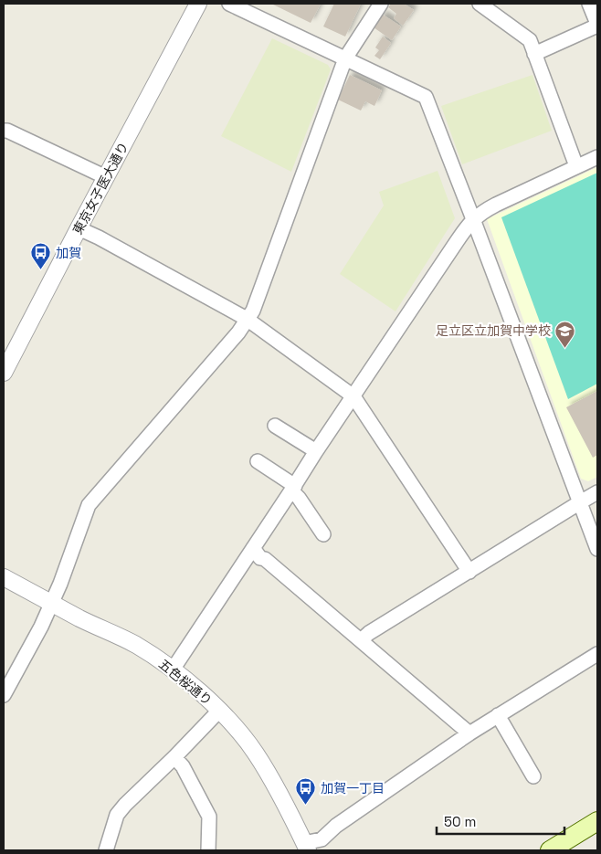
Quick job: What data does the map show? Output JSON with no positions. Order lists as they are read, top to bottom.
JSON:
{
  "streets": {
    "street": ["東京女子医大通り", "五色桜通り"]
  },
  "places": {
    "bus stop": ["加賀", "加賀一丁目"],
    "school or university": ["足立区立加賀中学校"]
  },
  "scale_bar": "50 m"
}
